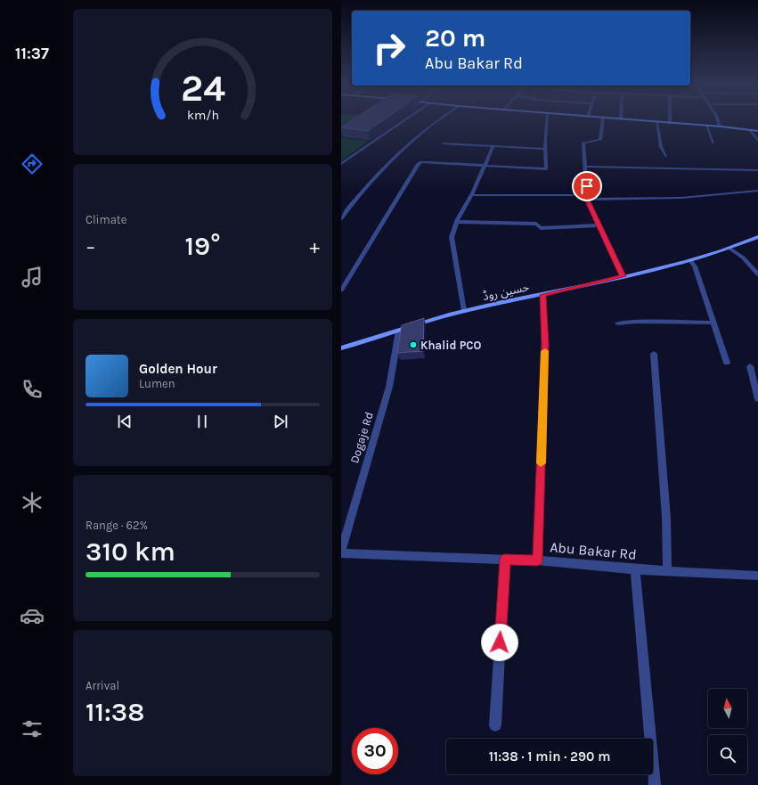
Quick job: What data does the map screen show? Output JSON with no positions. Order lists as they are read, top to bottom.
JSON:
{
  "streets": {
    "street": ["حسین روڈ", "Dogaje Rd", "Abu Bakar Rd"]
  },
  "crossings": [
    ["حسین روڈ", "Dogaje Rd"],
    ["Dogaje Rd", "Abu Bakar Rd"]
  ],
  "places": ["Khalid PCO"],
  "north": "top",
  "page": {
    "tabs": "11:37",
    "turn": ["20 m", "Abu Bakar Rd"],
    "tile": [
      "Climate",
      ["Range · 62%", "310 km"],
      ["Arrival", "11:38"]
    ],
    "heat": ["−", "19°", "+"],
    "song": ["Golden Hour", "Lumen"],
    "limit": "30",
    "trip": "11:38 · 1 min · 290 m",
    "gauge": ["24", "km/h"]
  }
}
